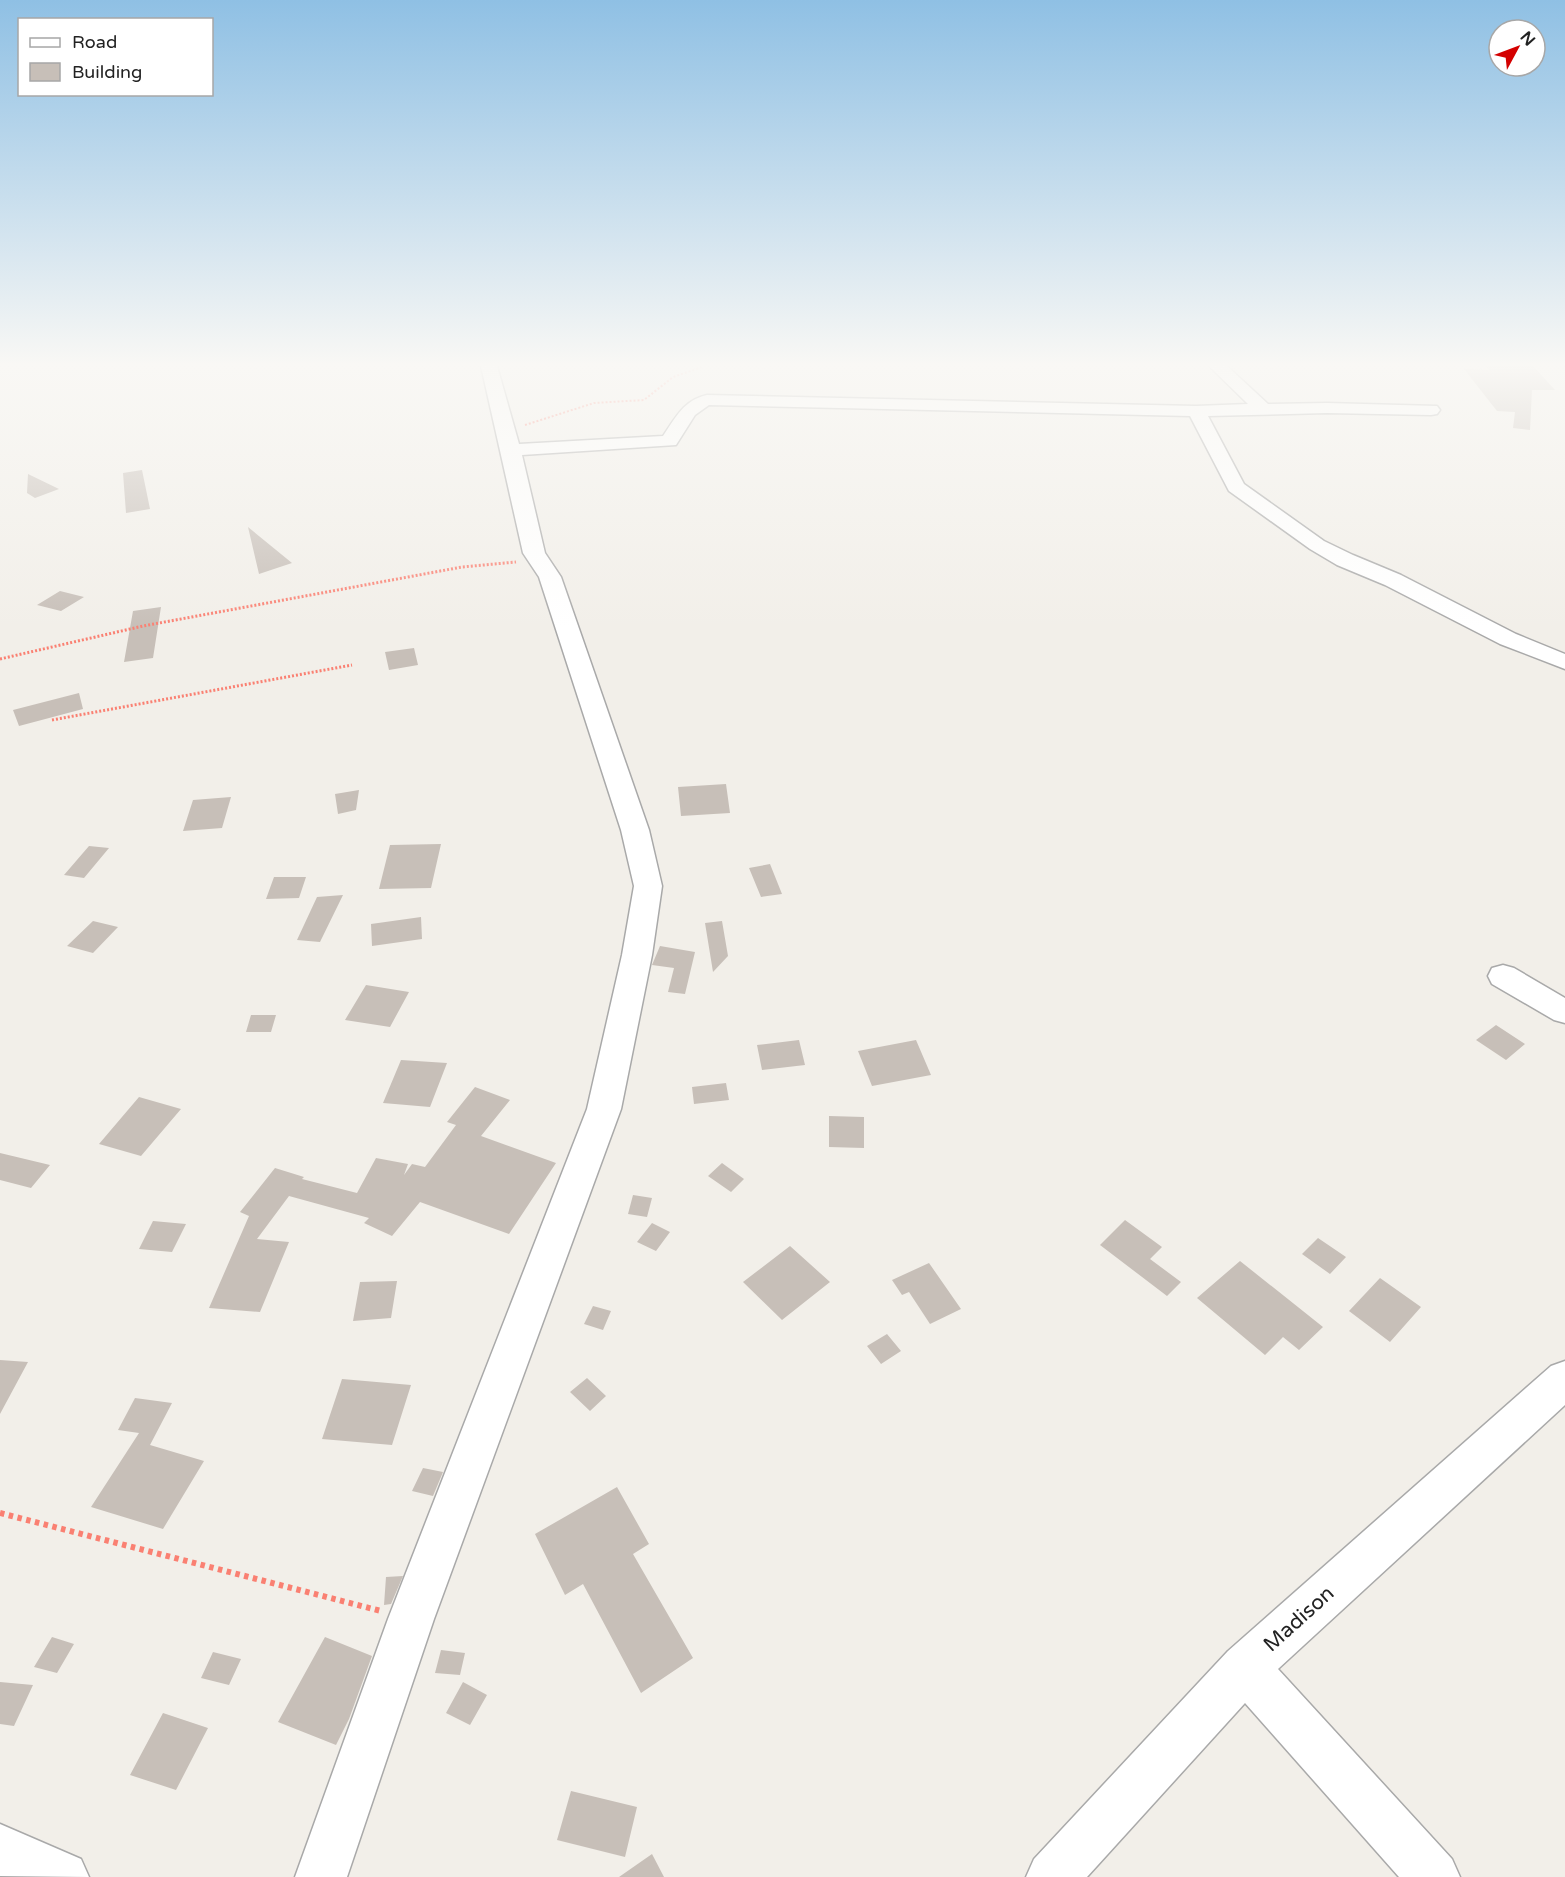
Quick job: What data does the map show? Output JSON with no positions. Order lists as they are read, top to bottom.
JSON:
{
  "streets": {
    "street": ["Madison"]
  },
  "legend": ["Road", "Building"],
  "north": "top right"
}
